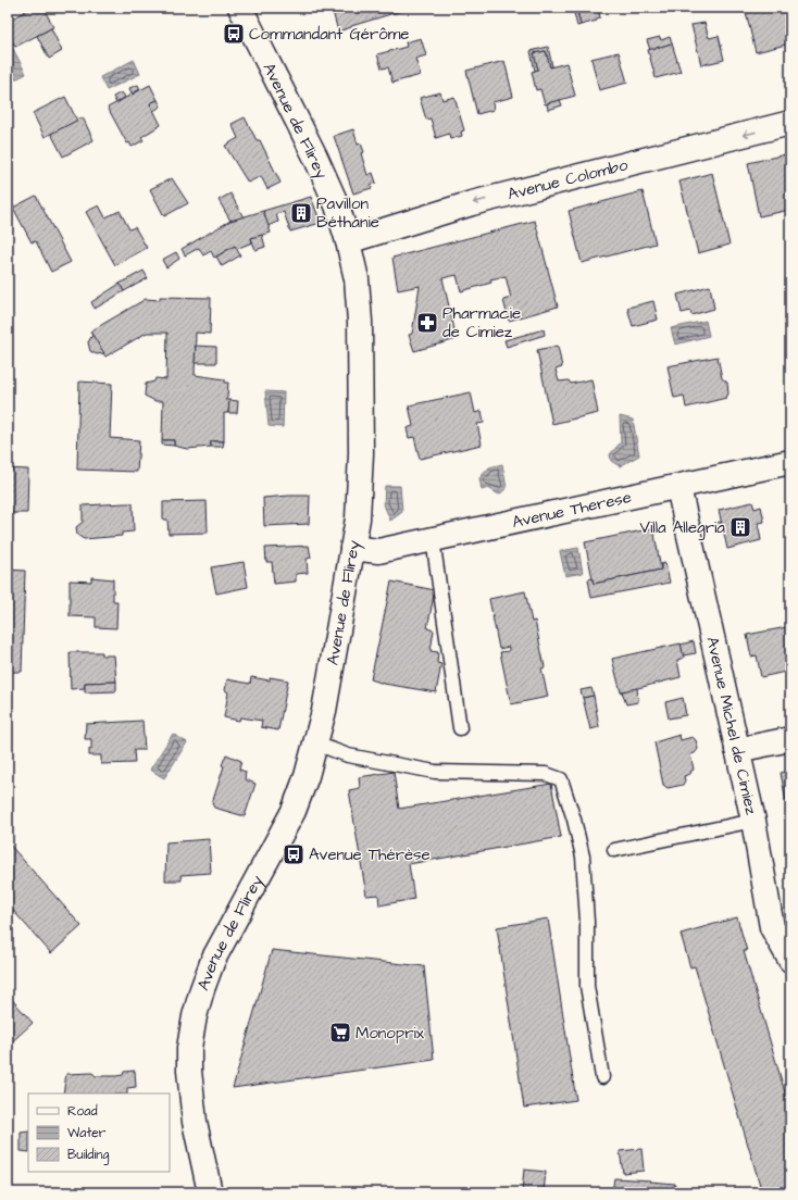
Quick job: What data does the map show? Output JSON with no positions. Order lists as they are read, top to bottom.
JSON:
{
  "streets": {
    "street": [
      "Avenue de Flirey",
      "Avenue Colombo",
      "Avenue Therese",
      "Avenue Michel de Cimiez"
    ]
  },
  "crossings": [
    ["Avenue de Flirey", "Avenue Colombo"],
    ["Avenue de Flirey", "Avenue Therese"],
    ["Avenue Therese", "Avenue Michel de Cimiez"]
  ],
  "one_way": ["Avenue Colombo"],
  "places": {
    "bus stop": ["Commandant Gérôme", "Avenue Thérèse"],
    "building": ["Pavillon Béthanie", "Villa Allegria"],
    "pharmacy": ["Pharmacie de Cimiez"],
    "supermarket": ["Monoprix"]
  },
  "legend": ["Road", "Water", "Building"]
}
